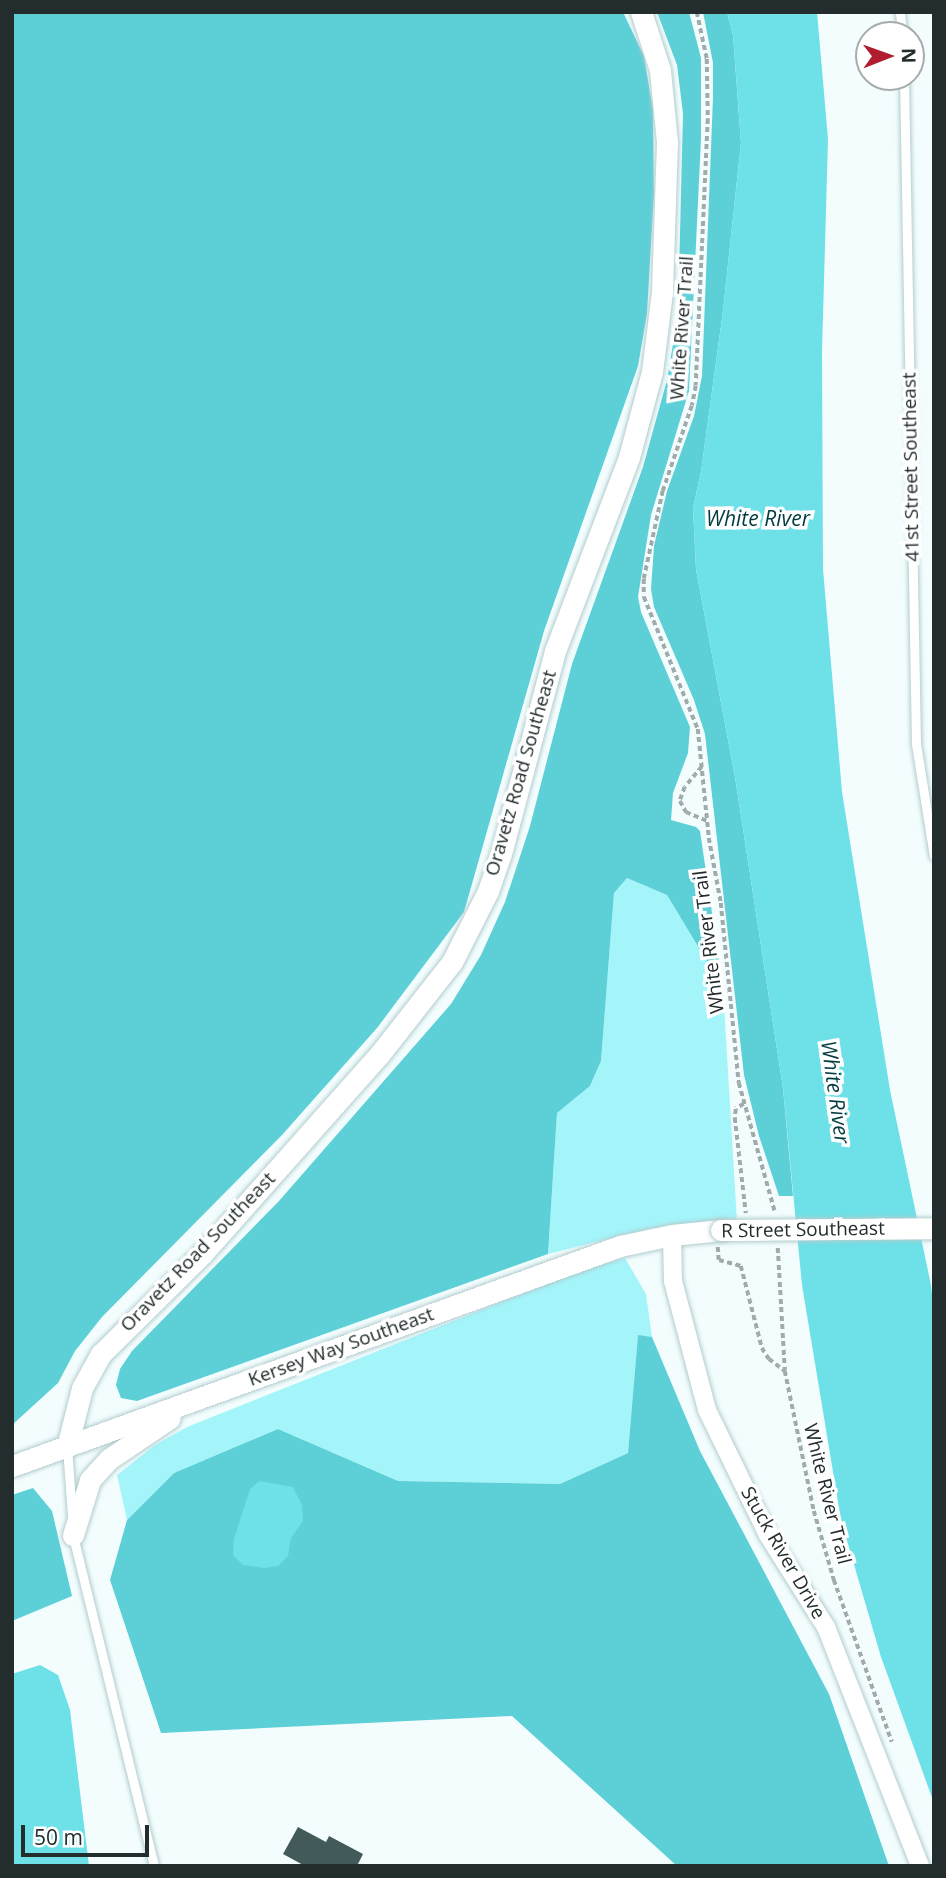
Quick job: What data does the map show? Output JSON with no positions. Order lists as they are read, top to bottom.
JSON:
{
  "streets": {
    "street": [
      "Oravetz Road Southeast",
      "R Street Southeast",
      "Kersey Way Southeast",
      "Stuck River Drive"
    ],
    "lane": ["41st Street Southeast"],
    "path": ["White River Trail"]
  },
  "crossings": [
    ["Oravetz Road Southeast", "Kersey Way Southeast"],
    ["R Street Southeast", "Kersey Way Southeast"],
    ["R Street Southeast", "Stuck River Drive"],
    ["Kersey Way Southeast", "Stuck River Drive"]
  ],
  "water": ["White River"],
  "scale_bar": "50 m",
  "north": "right"
}
